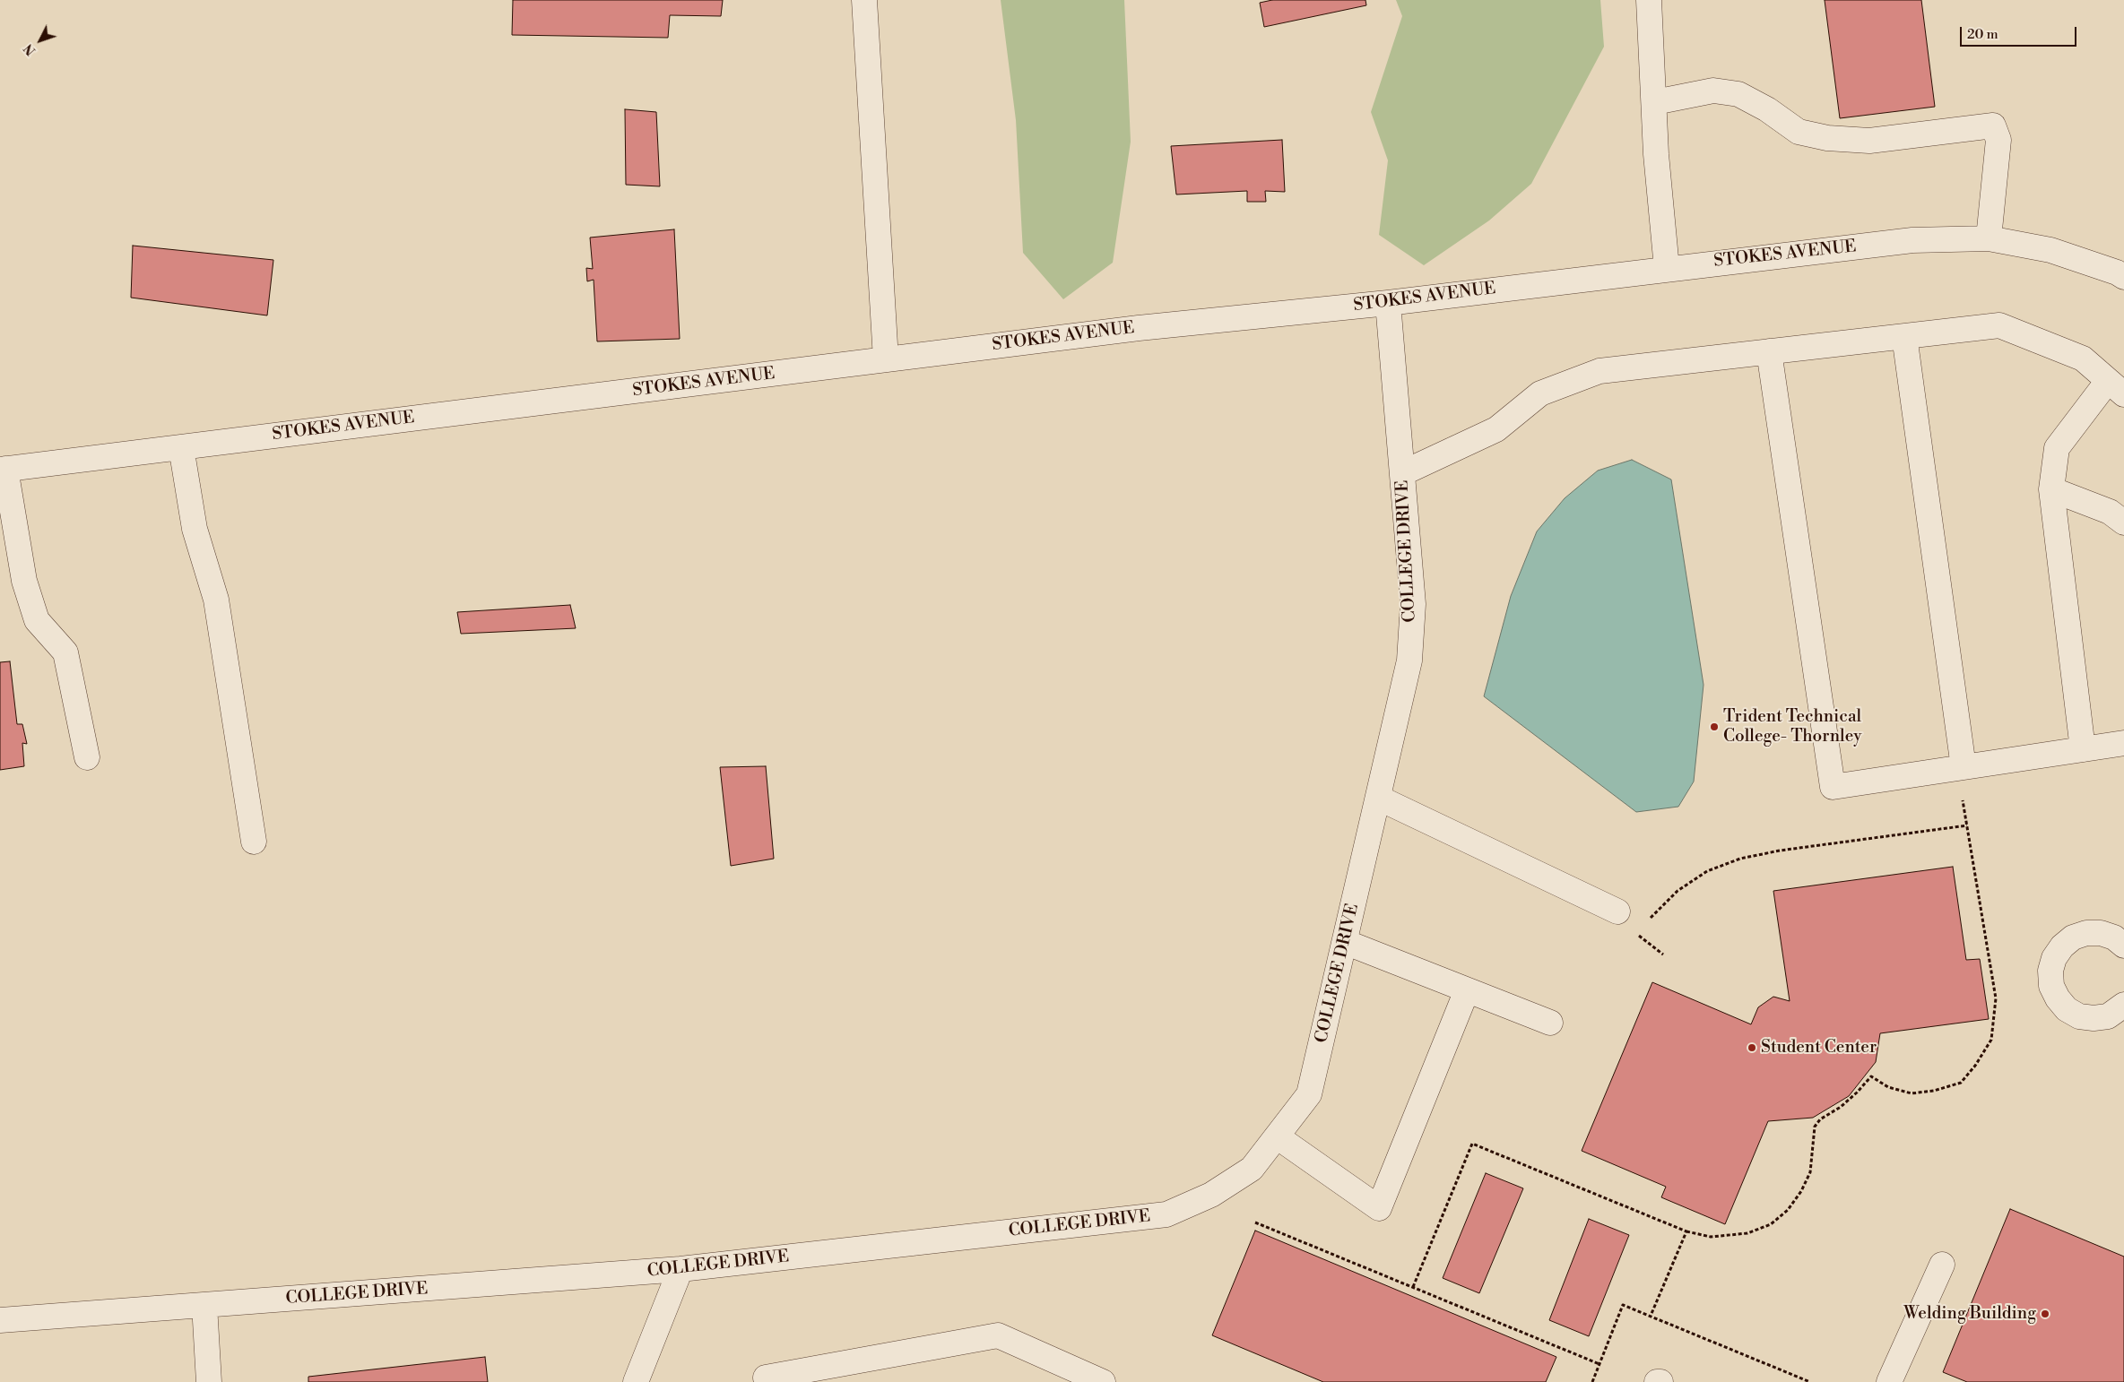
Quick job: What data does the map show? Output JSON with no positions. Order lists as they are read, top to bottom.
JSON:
{
  "streets": {
    "street": ["STOKES AVENUE", "COLLEGE DRIVE"]
  },
  "crossings": [
    ["STOKES AVENUE", "COLLEGE DRIVE"]
  ],
  "places": ["Trident Technical College- Thornley", "Student Center", "Welding Building"],
  "scale_bar": "20 m",
  "north": "bottom left"
}
